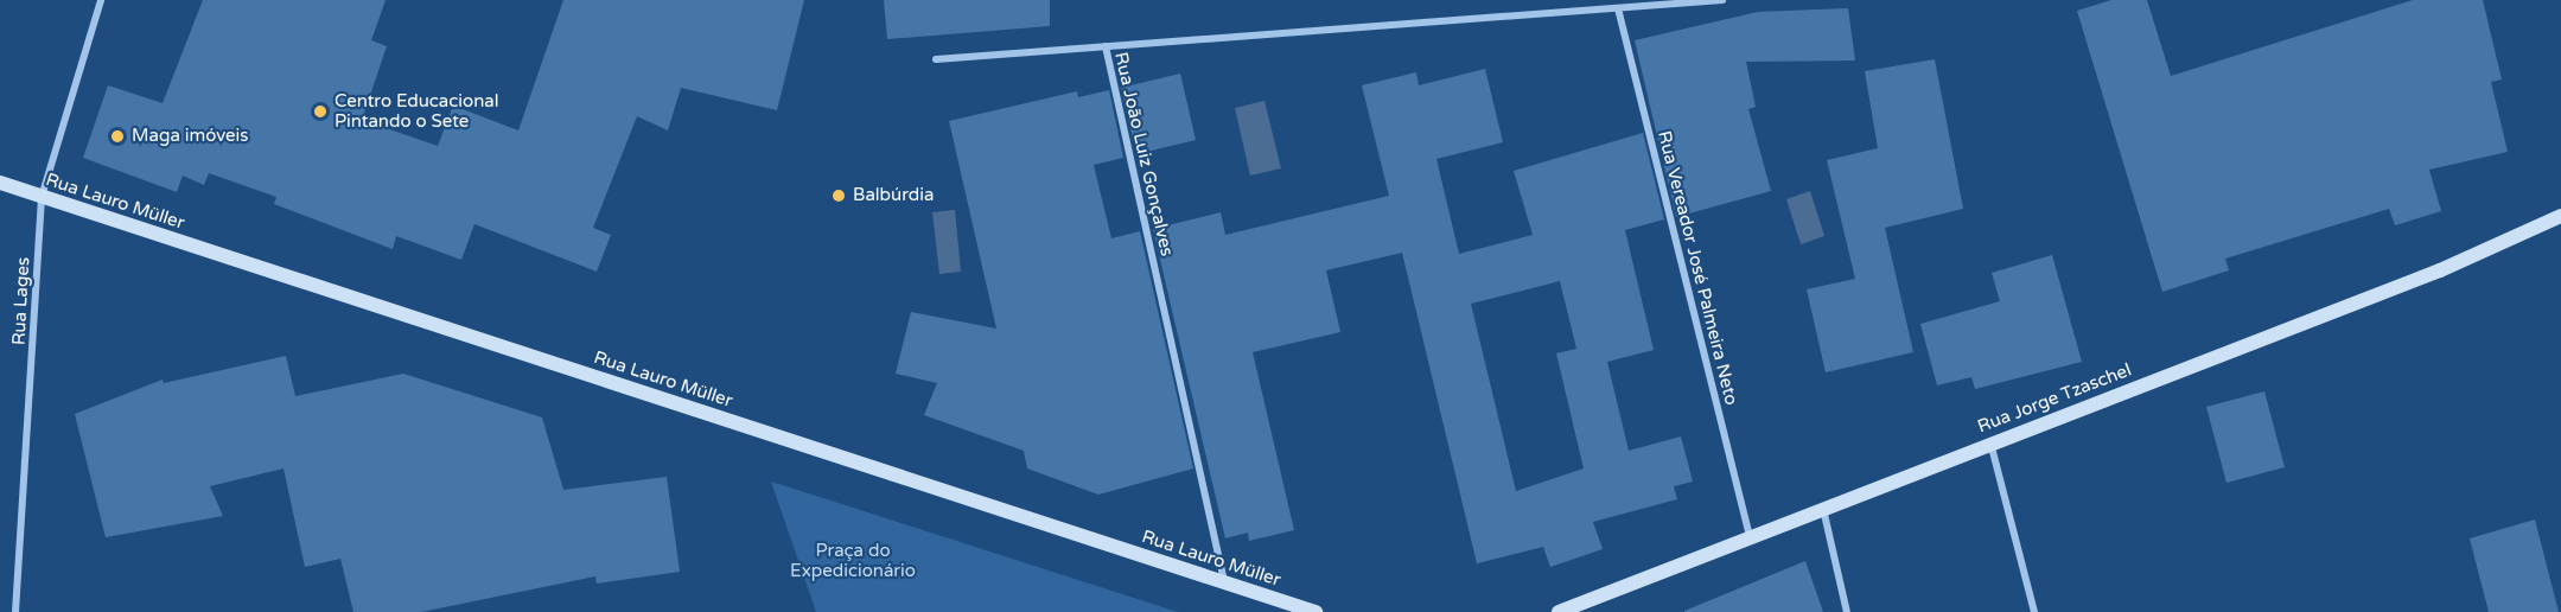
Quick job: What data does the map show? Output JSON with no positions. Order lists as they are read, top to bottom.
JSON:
{
  "streets": {
    "main road": ["Rua Lauro Müller", "Rua Jorge Tzaschel"],
    "street": ["Rua João Luiz Gonçalves", "Rua Vereador José Palmeira Neto", "Rua Lages"]
  },
  "crossings": [
    ["Rua João Luiz Gonçalves", "Rua Lauro Müller"],
    ["Rua João Luiz Gonçalves", "Rua Vereador José Palmeira Neto"],
    ["Rua Lauro Müller", "Rua Lages"],
    ["Rua Vereador José Palmeira Neto", "Rua Jorge Tzaschel"]
  ],
  "parks": ["Praça do Expedicionário"],
  "places": ["Centro Educacional Pintando o Sete", "Maga imóveis", "Balbúrdia"]
}
